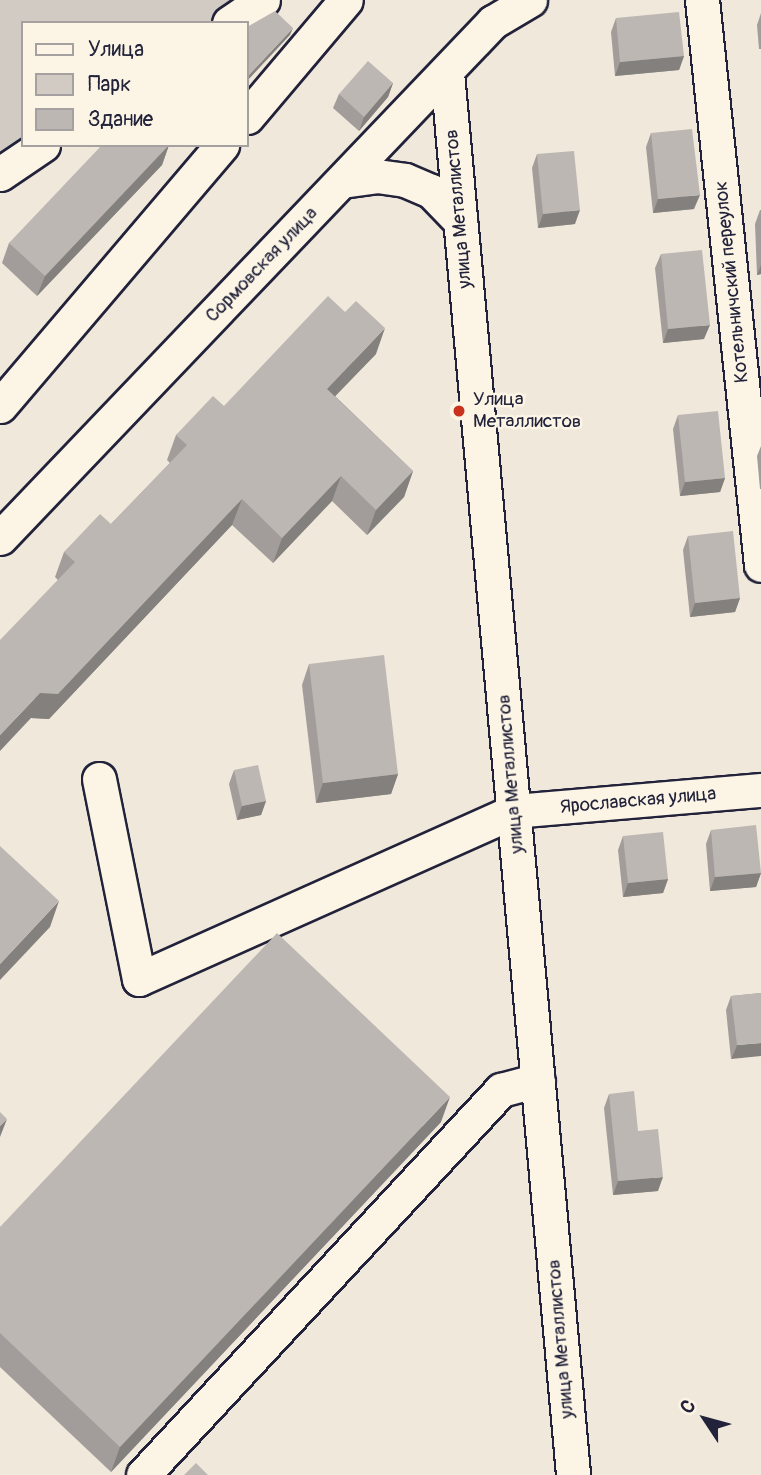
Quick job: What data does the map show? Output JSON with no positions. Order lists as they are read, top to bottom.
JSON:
{
  "streets": {
    "street": [
      "улица Металлистов",
      "Сормовская улица",
      "Котельничский переулок",
      "Ярославская улица"
    ]
  },
  "crossings": [
    ["улица Металлистов", "Сормовская улица"],
    ["улица Металлистов", "Ярославская улица"]
  ],
  "places": ["Улица Металлистов"],
  "legend": ["Улица", "Парк", "Здание"],
  "north": "top left"
}
